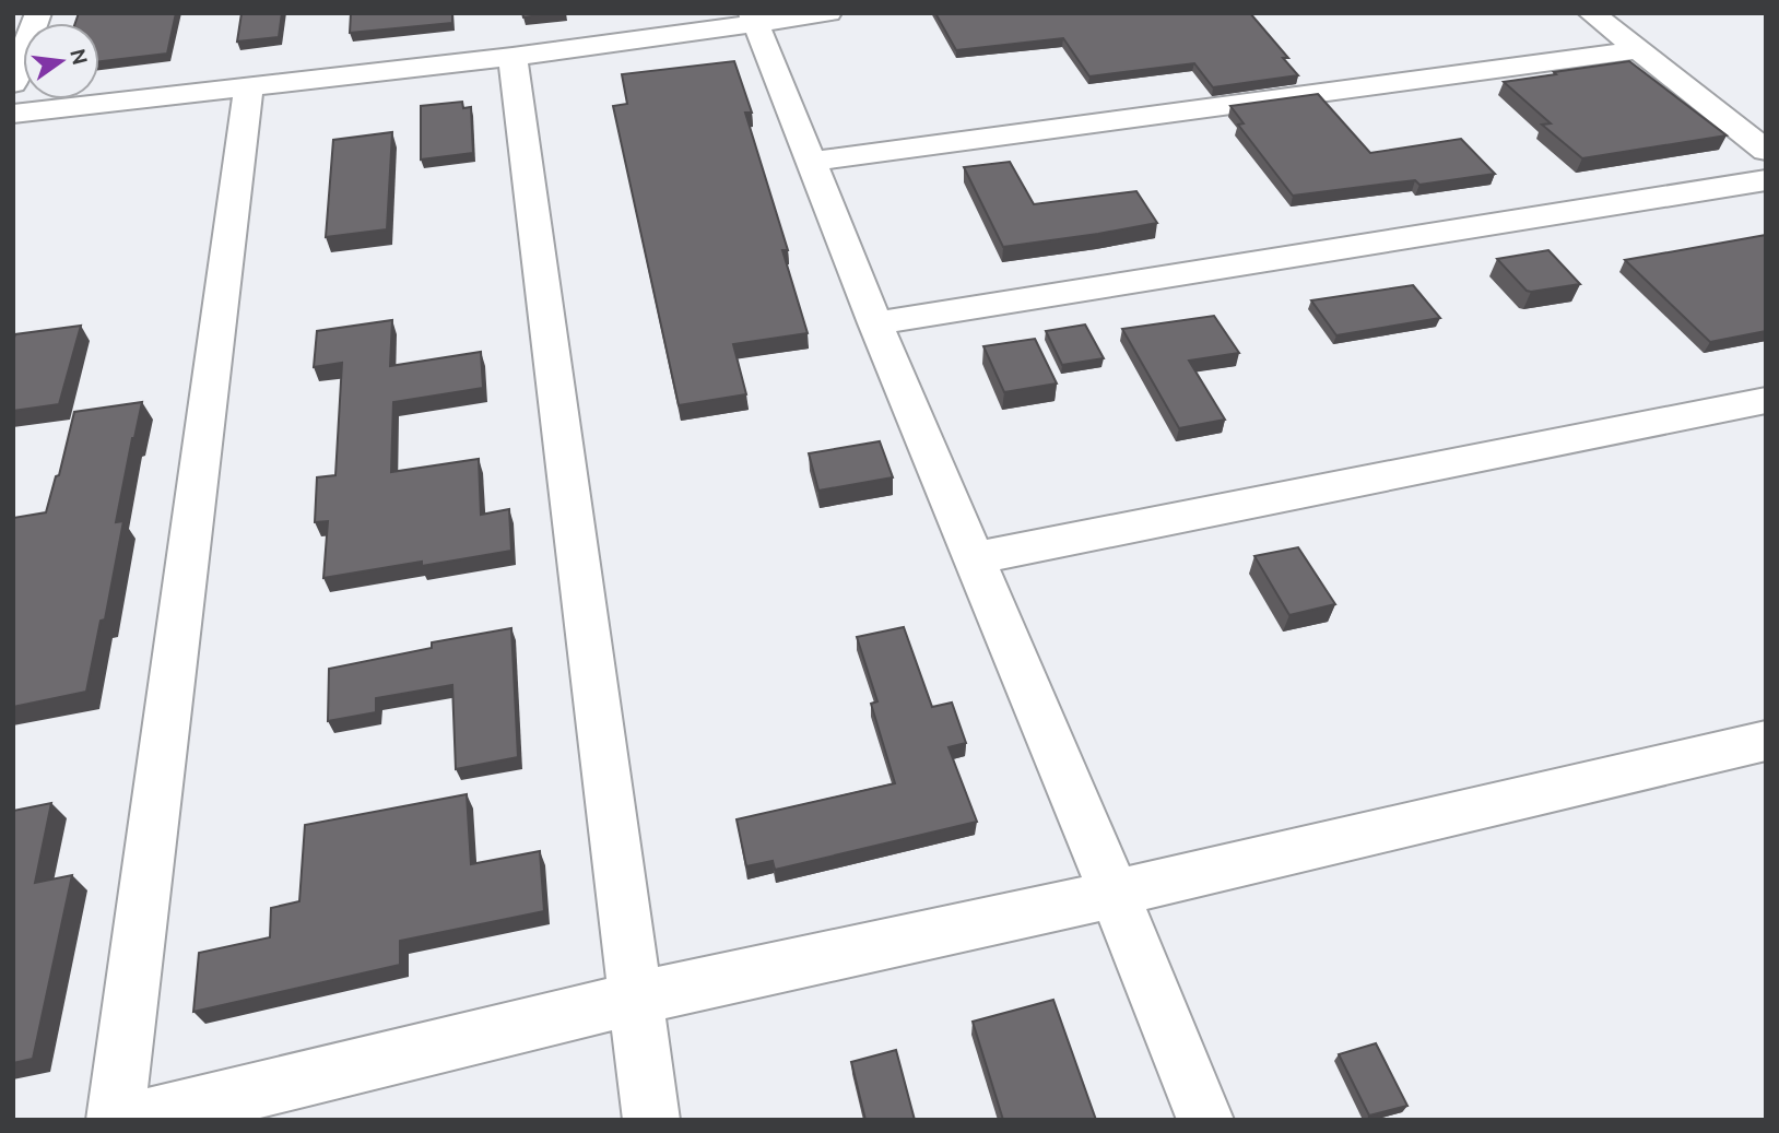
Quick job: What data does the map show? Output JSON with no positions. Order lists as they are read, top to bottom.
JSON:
{
  "north": "right"
}
